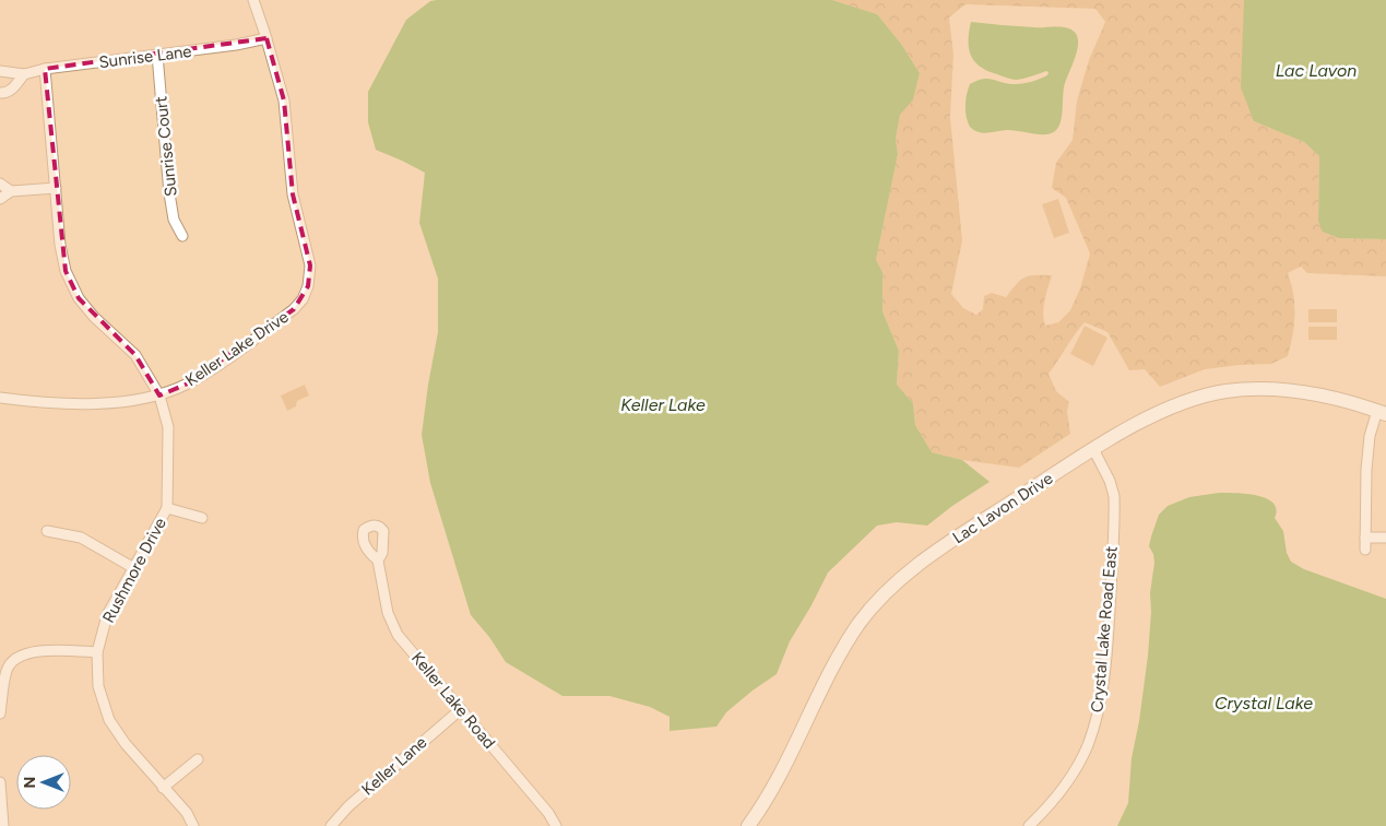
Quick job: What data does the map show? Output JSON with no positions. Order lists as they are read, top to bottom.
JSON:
{
  "streets": {
    "street": [
      "Sunrise Lane",
      "Sunrise Court",
      "Keller Lake Drive",
      "Lac Lavon Drive",
      "Rushmore Drive",
      "Crystal Lake Road East",
      "Keller Lake Road",
      "Keller Lane"
    ]
  },
  "crossings": [
    ["Sunrise Lane", "Sunrise Court"],
    ["Sunrise Lane", "Keller Lake Drive"],
    ["Sunrise Lane", "Rushmore Drive"],
    ["Keller Lake Drive", "Rushmore Drive"],
    ["Lac Lavon Drive", "Crystal Lake Road East"],
    ["Keller Lake Road", "Keller Lane"]
  ],
  "water": ["Lac Lavon", "Keller Lake", "Crystal Lake"],
  "north": "left"
}
